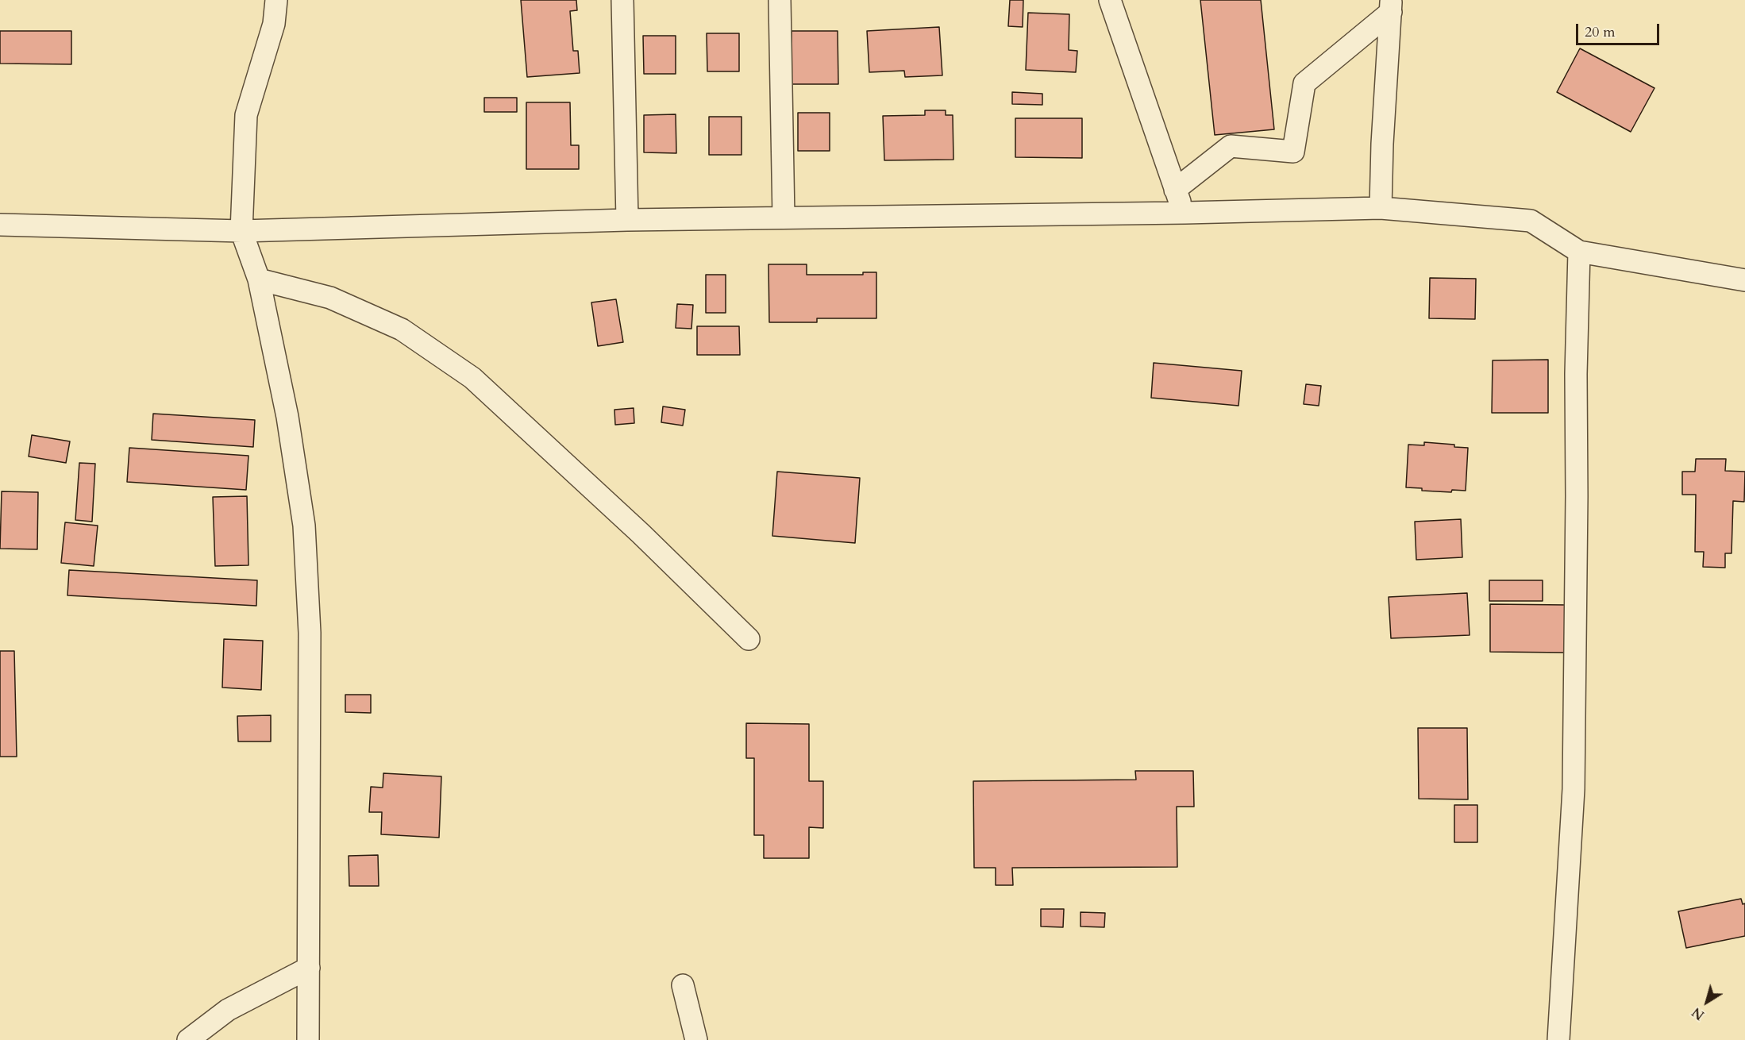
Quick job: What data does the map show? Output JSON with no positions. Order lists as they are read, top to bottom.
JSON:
{
  "scale_bar": "20 m",
  "north": "bottom left"
}
